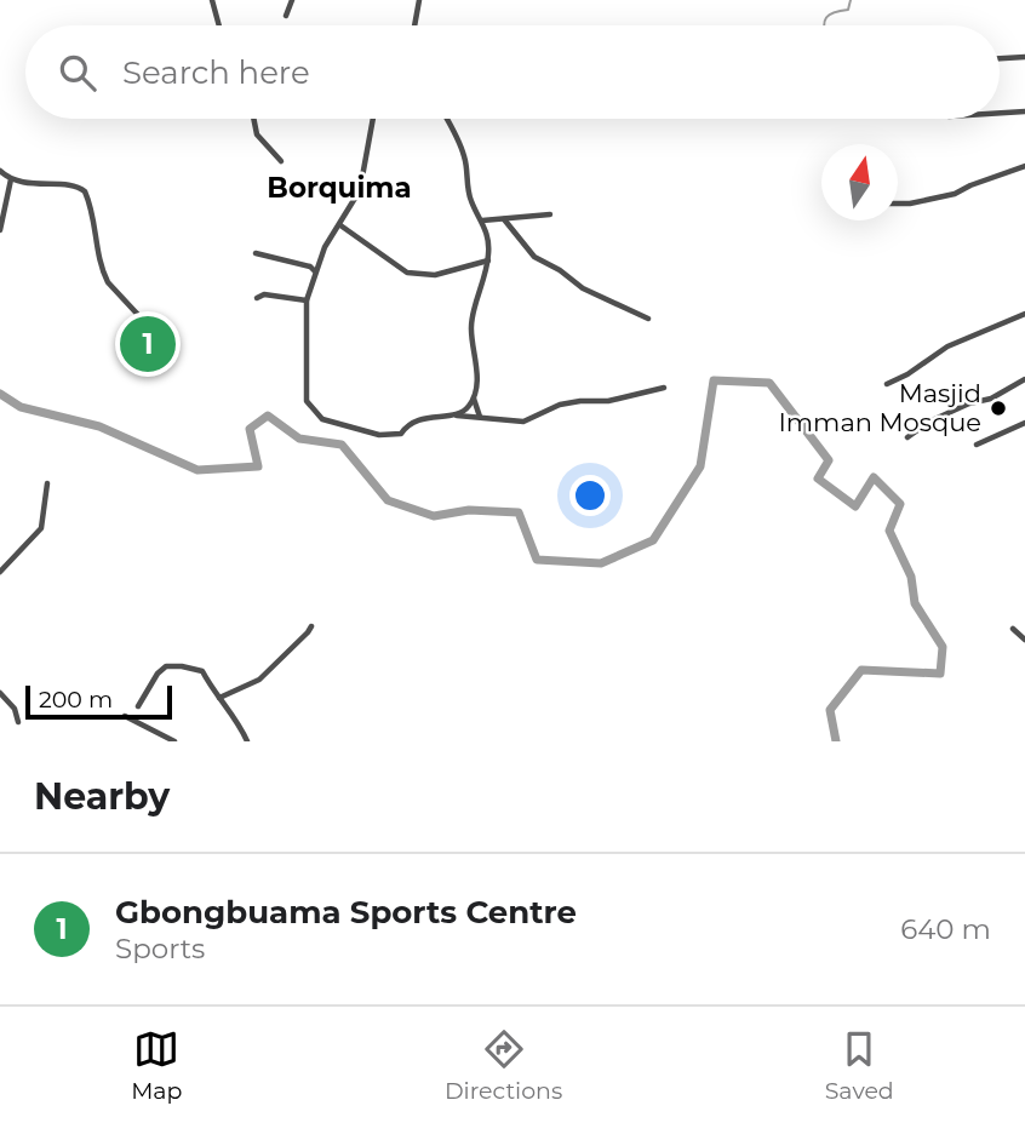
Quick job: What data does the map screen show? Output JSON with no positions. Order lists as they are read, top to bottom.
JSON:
{
  "districts": ["Borquima"],
  "places": ["Masjid Imman Mosque"],
  "scale_bar": "200 m",
  "north": "top",
  "page": {
    "search": "Search here",
    "pins": "1",
    "scale": "200 m",
    "heading": "Nearby",
    "list": [
      {
        "mark": "1",
        "name": "Gbongbuama Sports Centre",
        "note": "Sports",
        "value": "640 m"
      }
    ],
    "nav": ["Map", "Directions", "Saved"]
  }
}
